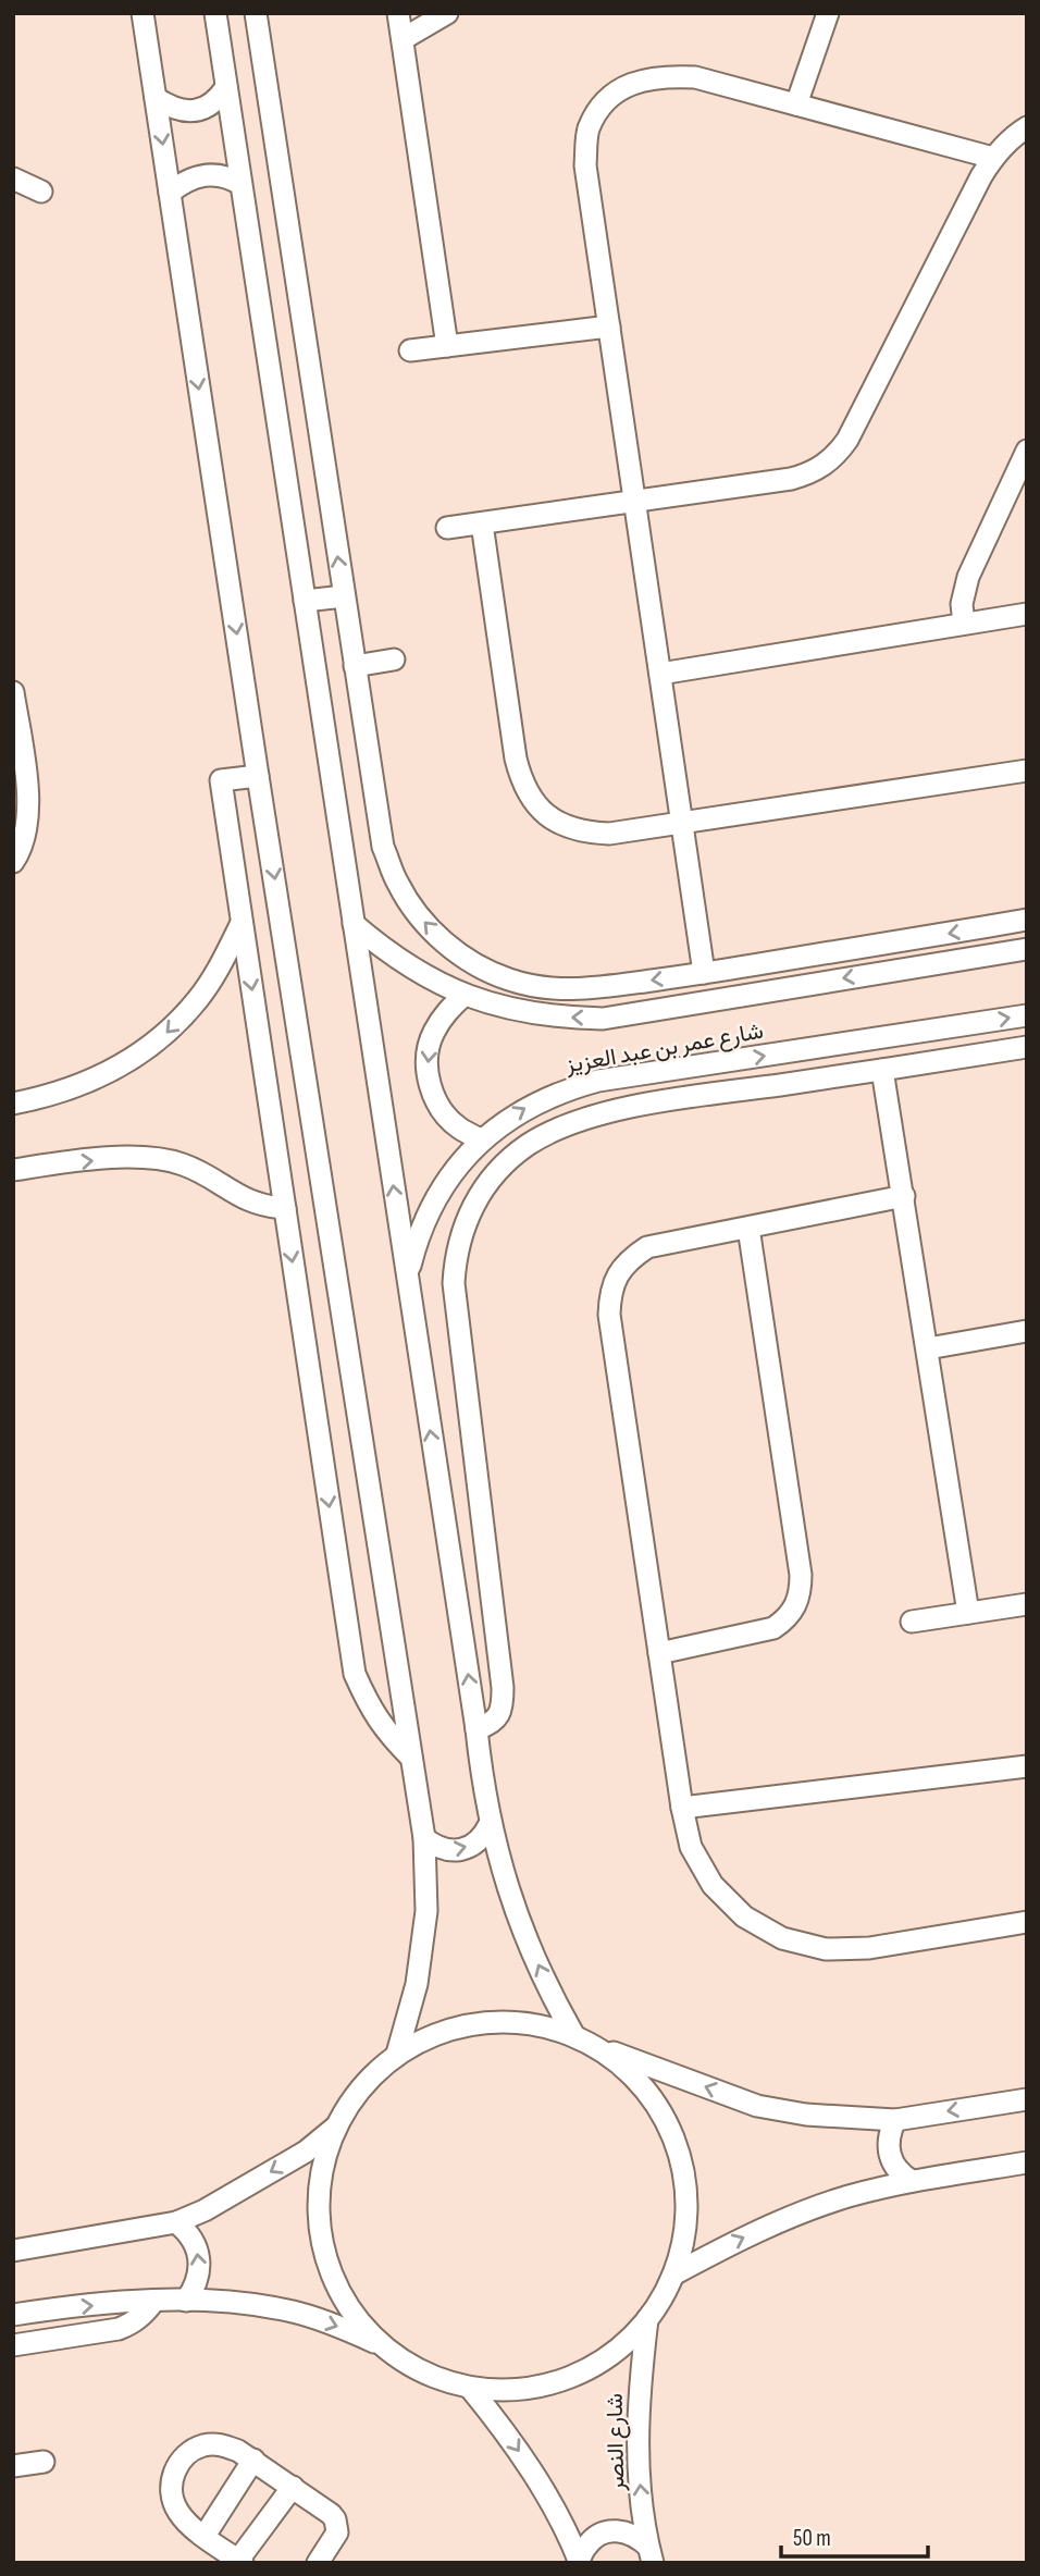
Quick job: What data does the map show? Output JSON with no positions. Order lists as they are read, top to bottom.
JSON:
{
  "streets": {
    "street": ["شارع عمر بن عبد العزيز", "شارع النصر"]
  },
  "one_way": ["شارع النصر"],
  "scale_bar": "50 m"
}
